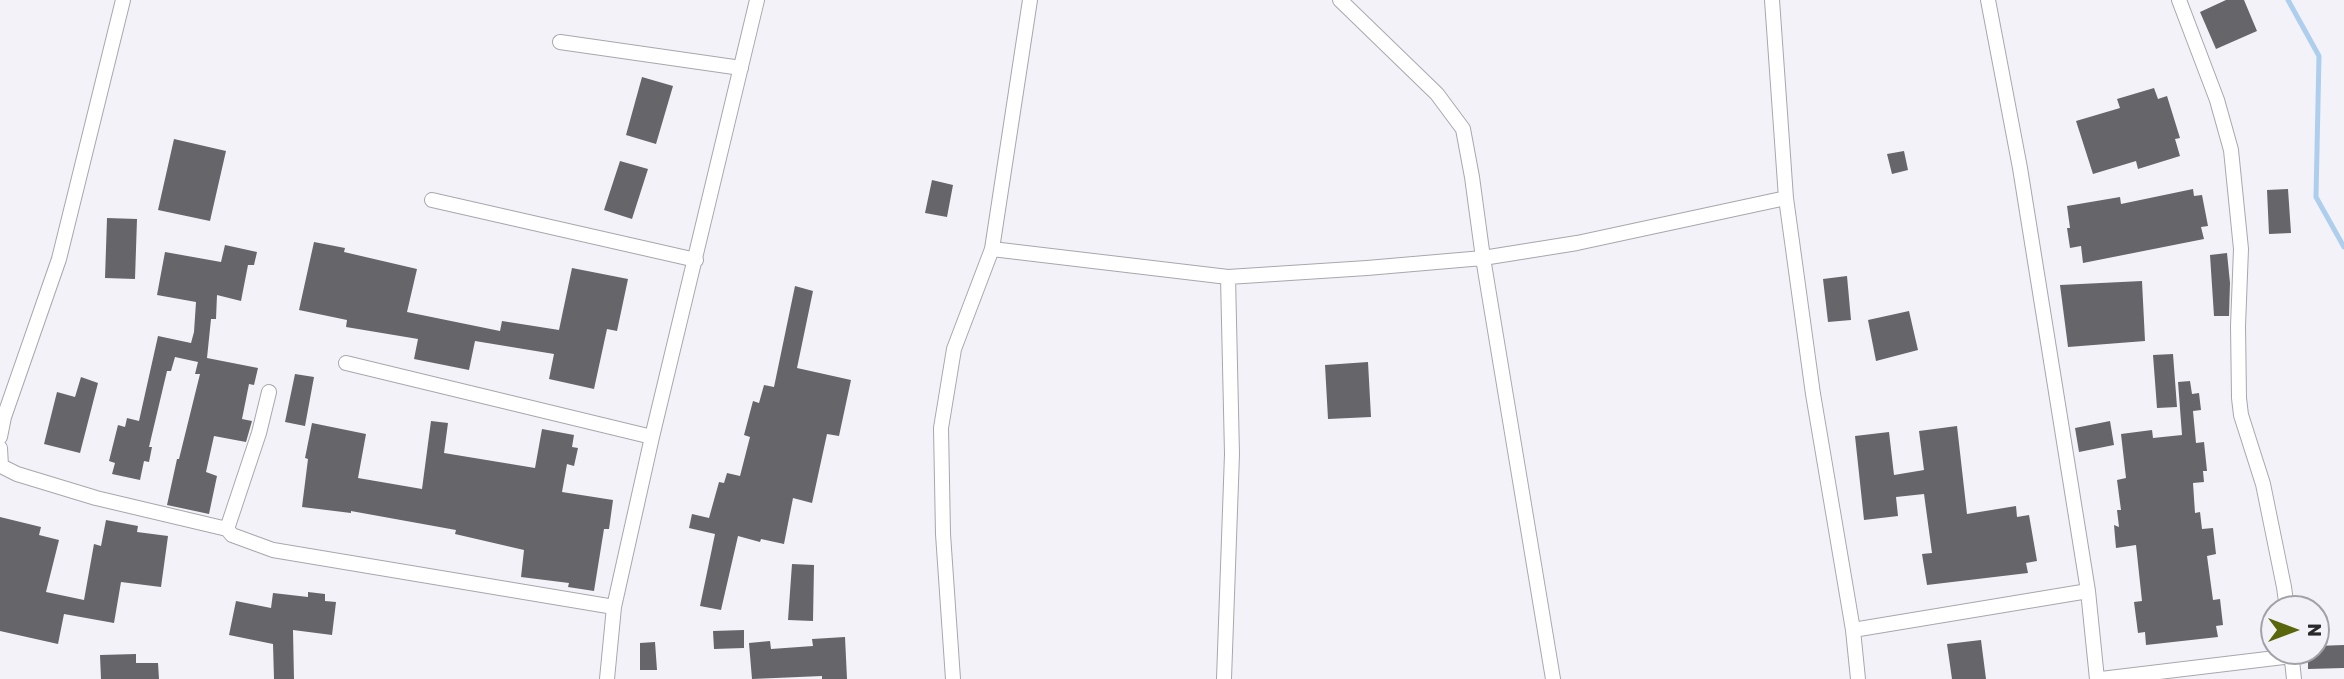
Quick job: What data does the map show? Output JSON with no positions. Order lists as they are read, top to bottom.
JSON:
{
  "north": "right"
}
